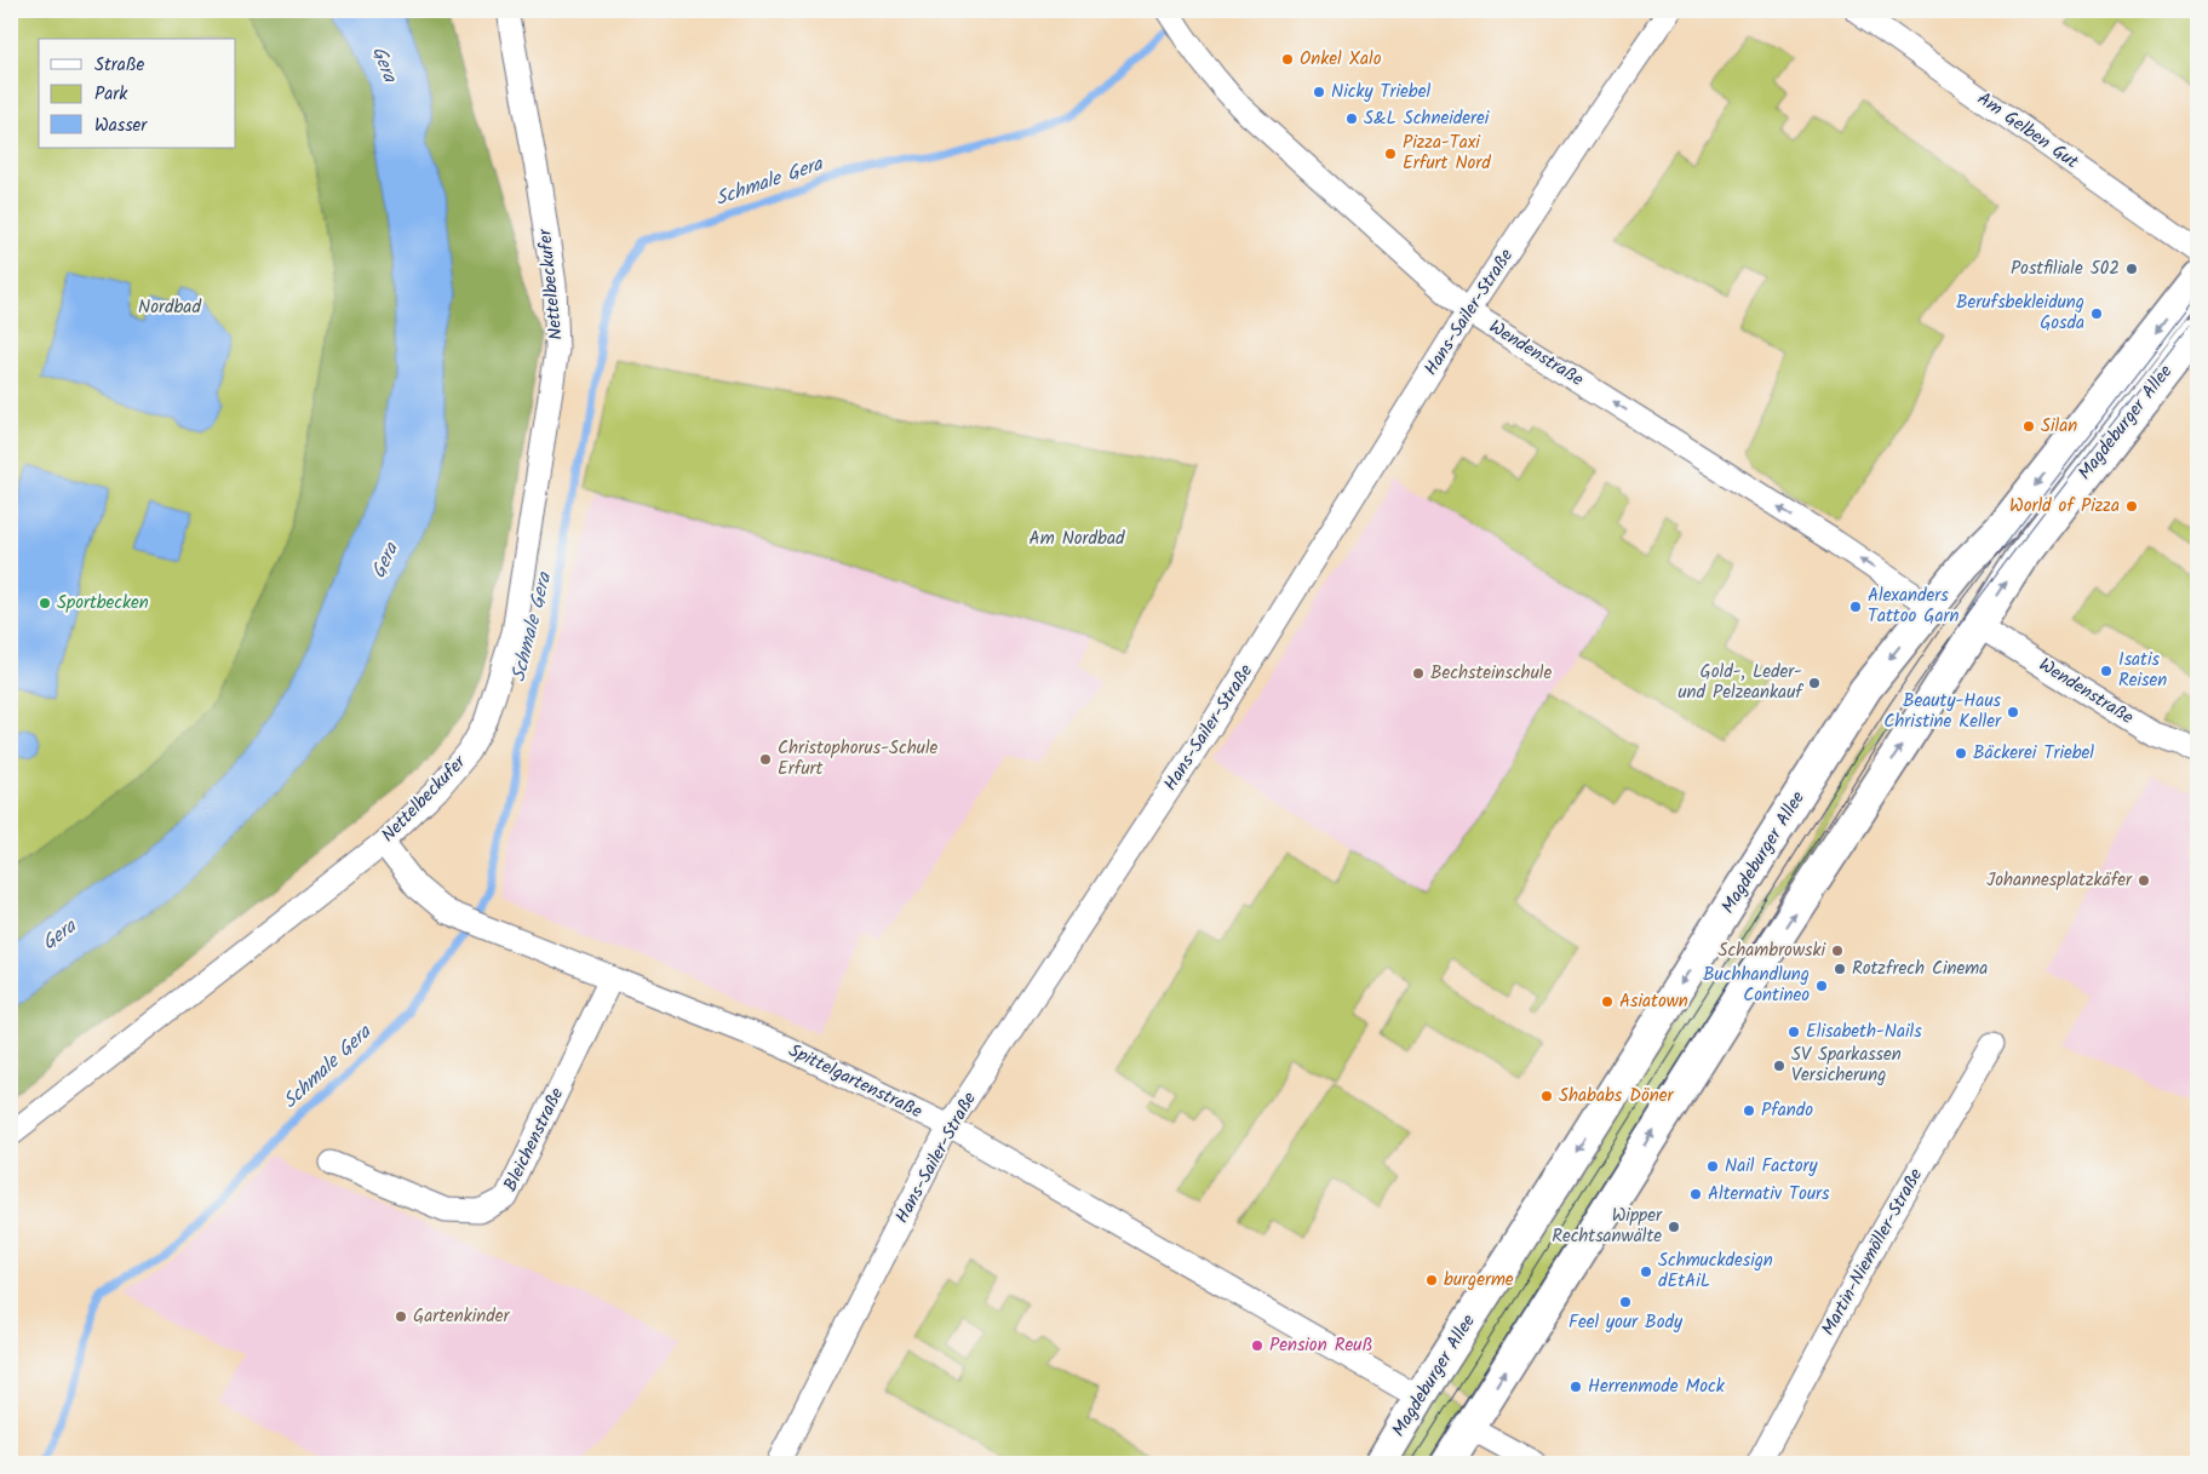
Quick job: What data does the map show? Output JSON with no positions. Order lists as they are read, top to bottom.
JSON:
{
  "streets": {
    "main road": ["Magdeburger Allee"],
    "street": [
      "Am Gelben Gut",
      "Nettelbeckufer",
      "Hans-Sailer-Straße",
      "Wendenstraße",
      "Spittelgartenstraße",
      "Bleichenstraße",
      "Martin-Niemöller-Straße"
    ]
  },
  "crossings": [
    ["Nettelbeckufer", "Spittelgartenstraße"],
    ["Hans-Sailer-Straße", "Wendenstraße"],
    ["Hans-Sailer-Straße", "Spittelgartenstraße"],
    ["Wendenstraße", "Magdeburger Allee"],
    ["Magdeburger Allee", "Spittelgartenstraße"],
    ["Spittelgartenstraße", "Bleichenstraße"]
  ],
  "one_way": ["Wendenstraße"],
  "water": ["Gera", "Schmale Gera"],
  "parks": ["Nordbad", "Am Nordbad"],
  "places": [
    "Onkel Xalo",
    "Nicky Triebel",
    "S&L Schneiderei",
    "Pizza-Taxi Erfurt Nord",
    "Postfiliale 502",
    "Berufsbekleidung Gosda",
    "Silan",
    "World of Pizza",
    "Sportbecken",
    "Alexanders Tattoo Garn",
    "Isatis Reisen",
    "Bechsteinschule",
    "Gold-, Leder- und Pelzeankauf",
    "Beauty-Haus Christine Keller",
    "Bäckerei Triebel",
    "Christophorus-Schule Erfurt",
    "Johannesplatzkäfer",
    "Schambrowski",
    "Rotzfrech Cinema",
    "Buchhandlung Contineo",
    "Asiatown",
    "Elisabeth-Nails",
    "SV Sparkassen Versicherung",
    "Shababs Döner",
    "Pfando",
    "Nail Factory",
    "Alternativ Tours",
    "Wipper Rechtsanwälte",
    "Schmuckdesign dEtAiL",
    "burgerme",
    "Feel your Body",
    "Gartenkinder",
    "Pension Reuß",
    "Herrenmode Mock"
  ],
  "legend": ["Straße", "Park", "Wasser"]
}
